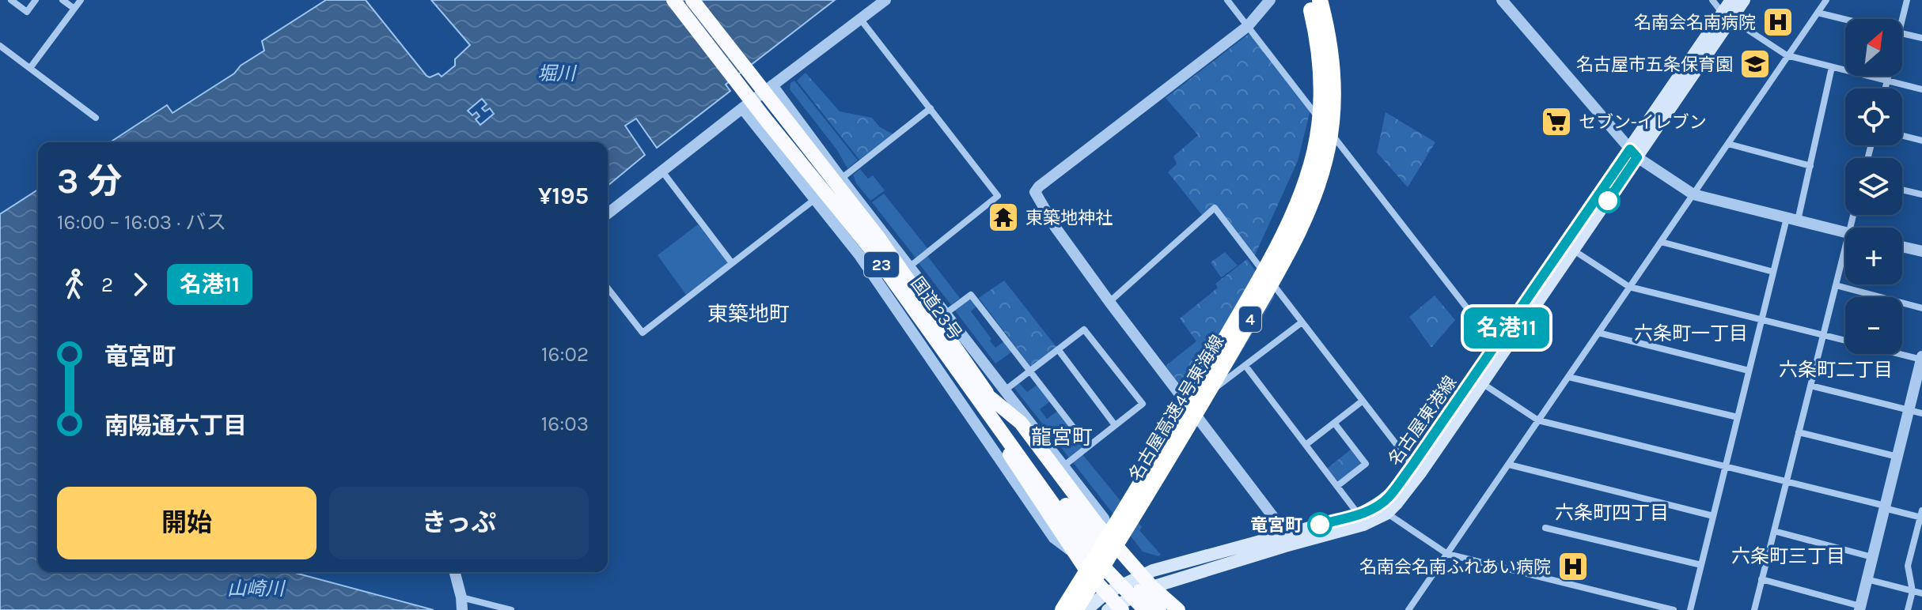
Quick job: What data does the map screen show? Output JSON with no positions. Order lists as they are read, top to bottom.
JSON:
{
  "streets": {
    "highway": [
      "23",
      "国道23号",
      "4",
      "名古屋高速4号東海線"
    ],
    "main road": ["名古屋東港線"]
  },
  "districts": [
    "東築地町",
    "六条町一丁目",
    "六条町二丁目",
    "龍宮町",
    "六条町四丁目",
    "六条町三丁目"
  ],
  "water": ["堀川", "山崎川"],
  "places": {
    "hospital": ["名南会名南病院", "名南会名南ふれあい病院"],
    "school or university": ["名古屋市五条保育園"],
    "supermarket": ["セブン-イレブン"],
    "temple": ["東築地神社"],
    "other": ["竜宮町"]
  },
  "lines": ["bus line 名港11"],
  "north": "top right",
  "page": {
    "on_map": "名港11",
    "map_buttons": ["+", "−"],
    "heading": ["3 分", "16:00 – 16:03 · バス", "¥195"],
    "legs": ["2", "名港11"],
    "list": [
      {
        "name": "竜宮町",
        "value": "16:02"
      },
      {
        "name": "南陽通六丁目",
        "value": "16:03"
      }
    ],
    "buttons": ["開始", "きっぷ"]
  }
}
